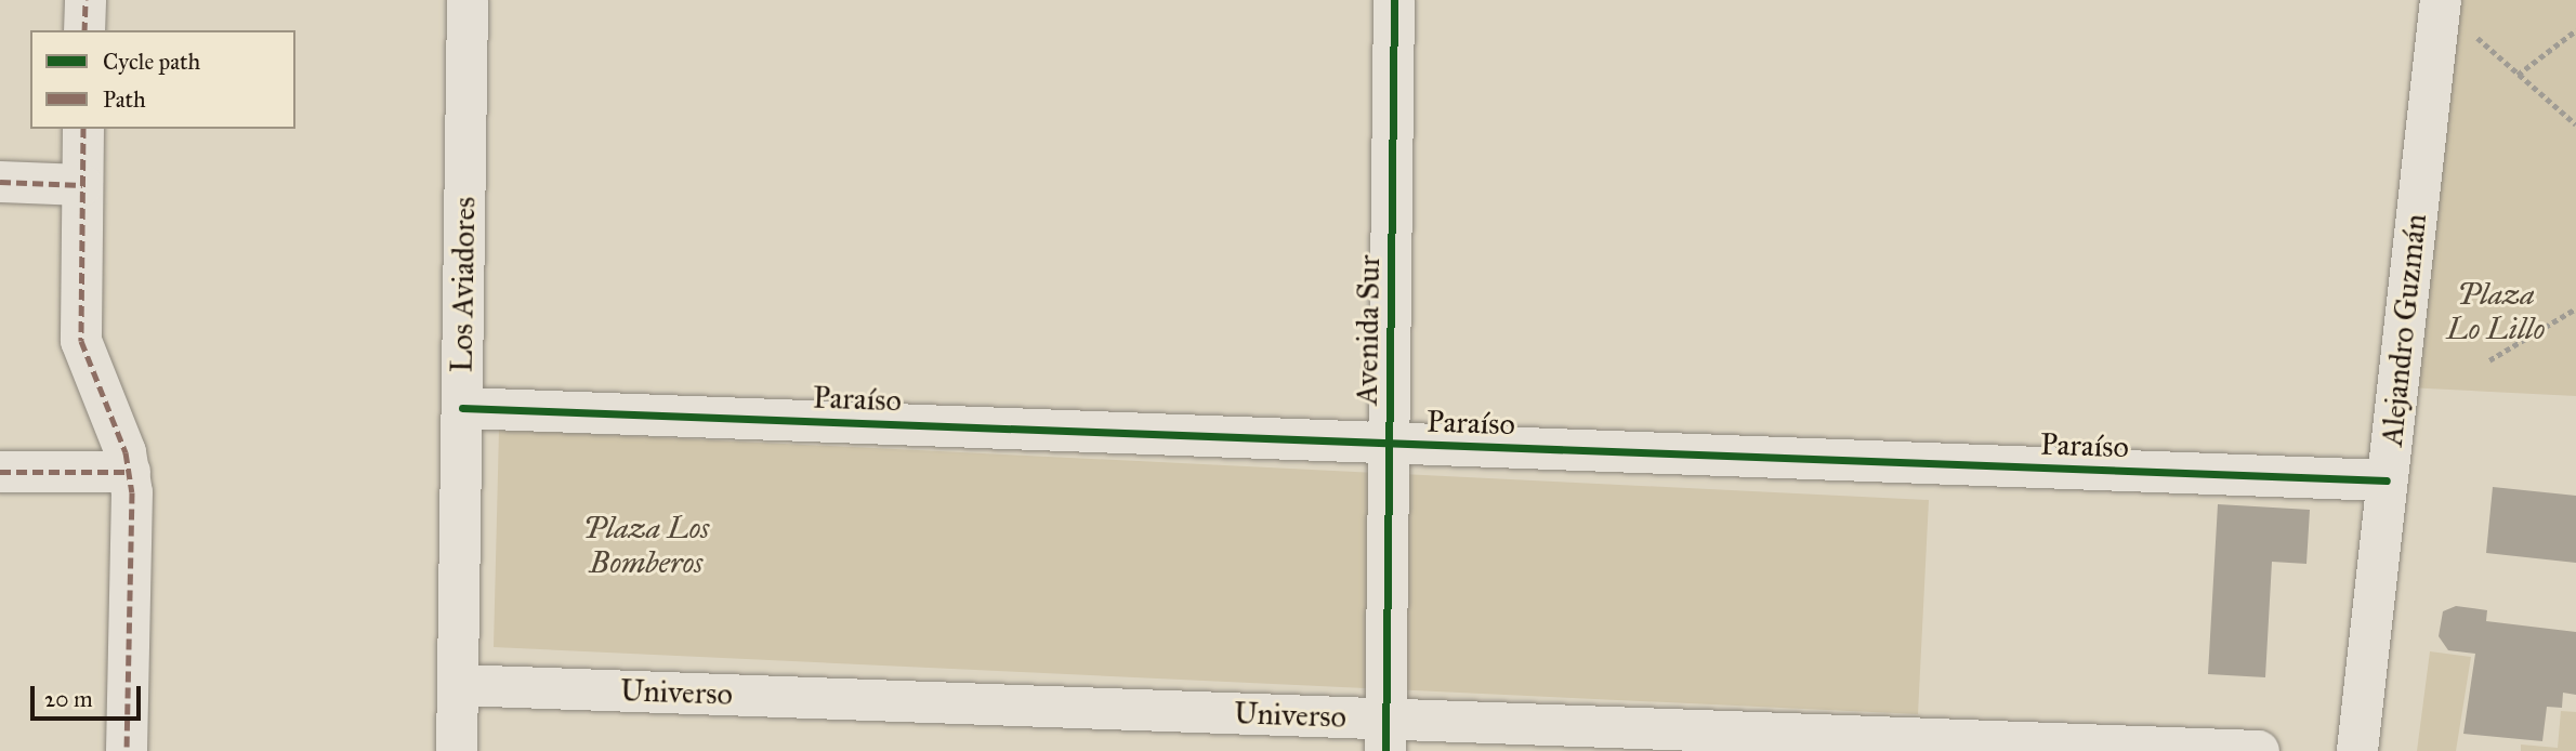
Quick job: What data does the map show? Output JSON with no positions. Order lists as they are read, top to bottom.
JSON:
{
  "streets": {
    "street": [
      "Los Aviadores",
      "Avenida Sur",
      "Alejandro Guzmán",
      "Paraíso",
      "Universo"
    ]
  },
  "crossings": [
    ["Los Aviadores", "Paraíso"],
    ["Los Aviadores", "Universo"],
    ["Avenida Sur", "Paraíso"],
    ["Avenida Sur", "Universo"],
    ["Alejandro Guzmán", "Paraíso"]
  ],
  "parks": ["Plaza Lo Lillo", "Plaza Los Bomberos"],
  "legend": ["Cycle path", "Path"],
  "scale_bar": "20 m"
}
